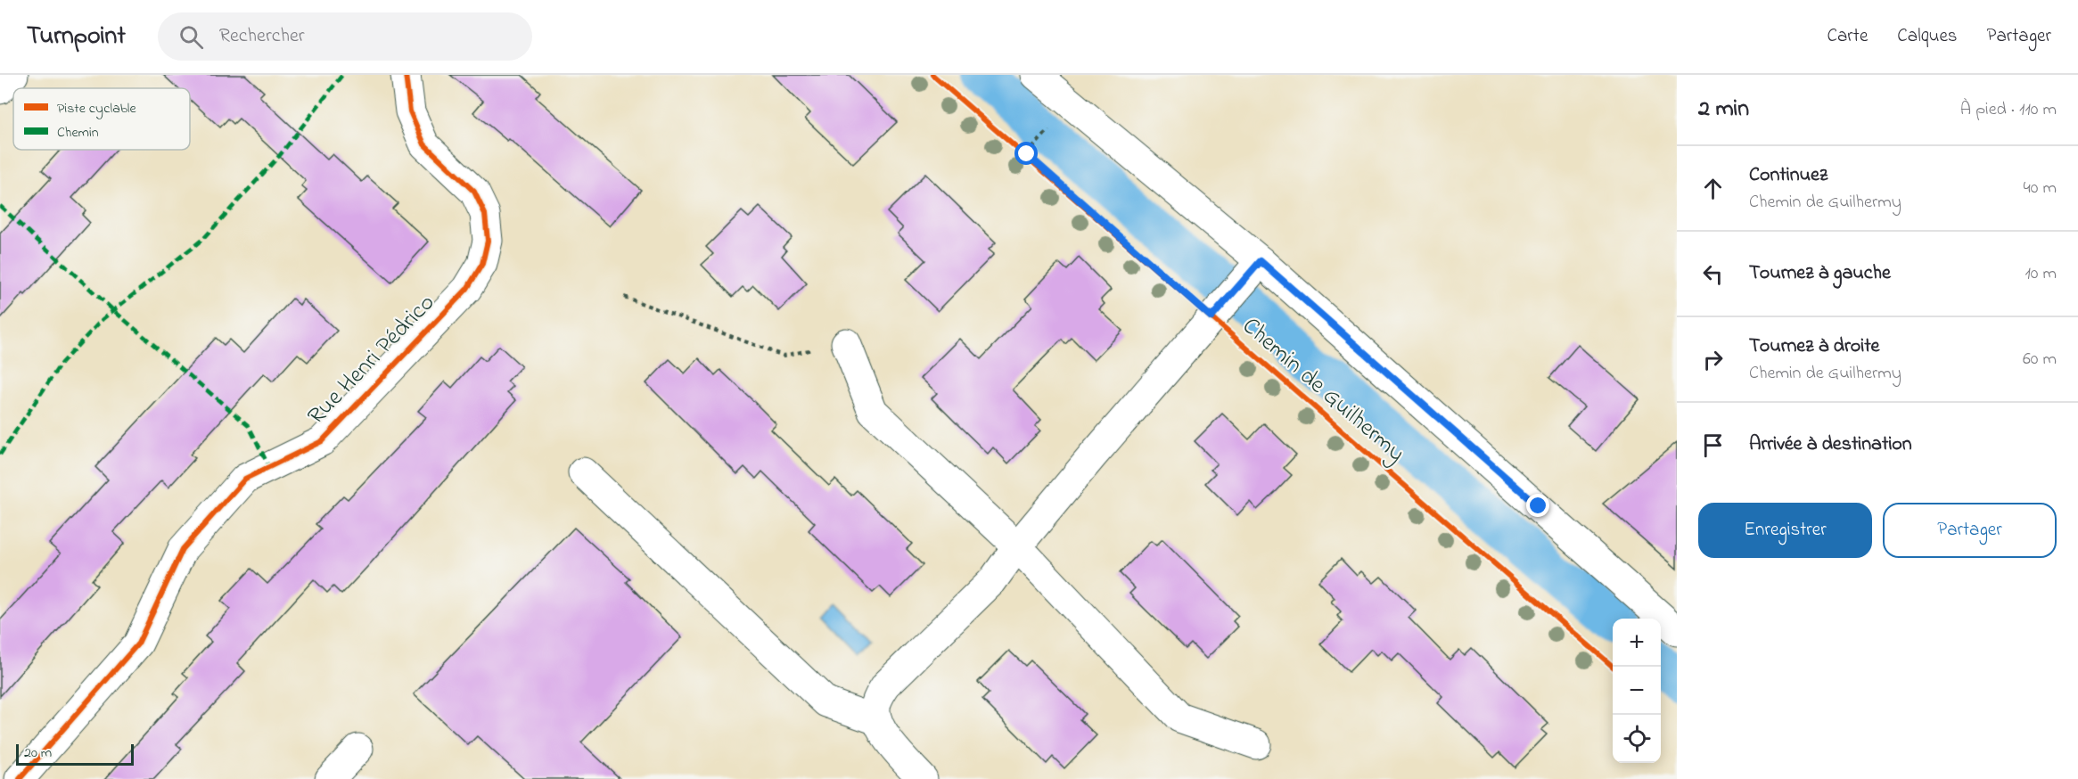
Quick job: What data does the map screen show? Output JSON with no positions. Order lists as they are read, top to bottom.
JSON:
{
  "streets": {
    "street": ["Rue Henri Pédrico"],
    "cycle path": ["Chemin de Guilhermy"]
  },
  "legend": ["Piste cyclable", "Chemin"],
  "scale_bar": "20 m",
  "page": {
    "header": "Turnpoint",
    "search": "Rechercher",
    "nav": ["Carte", "Calques", "Partager"],
    "heading": ["2 min", "À pied · 110 m"],
    "list": [
      ["Continuez", "Chemin de Guilhermy", "40 m"],
      ["Tournez à gauche", "10 m"],
      ["Tournez à droite", "Chemin de Guilhermy", "60 m"],
      "Arrivée à destination"
    ],
    "buttons": ["Enregistrer", "Partager"],
    "map_buttons": ["+", "−"],
    "scale": "20 m"
  }
}
